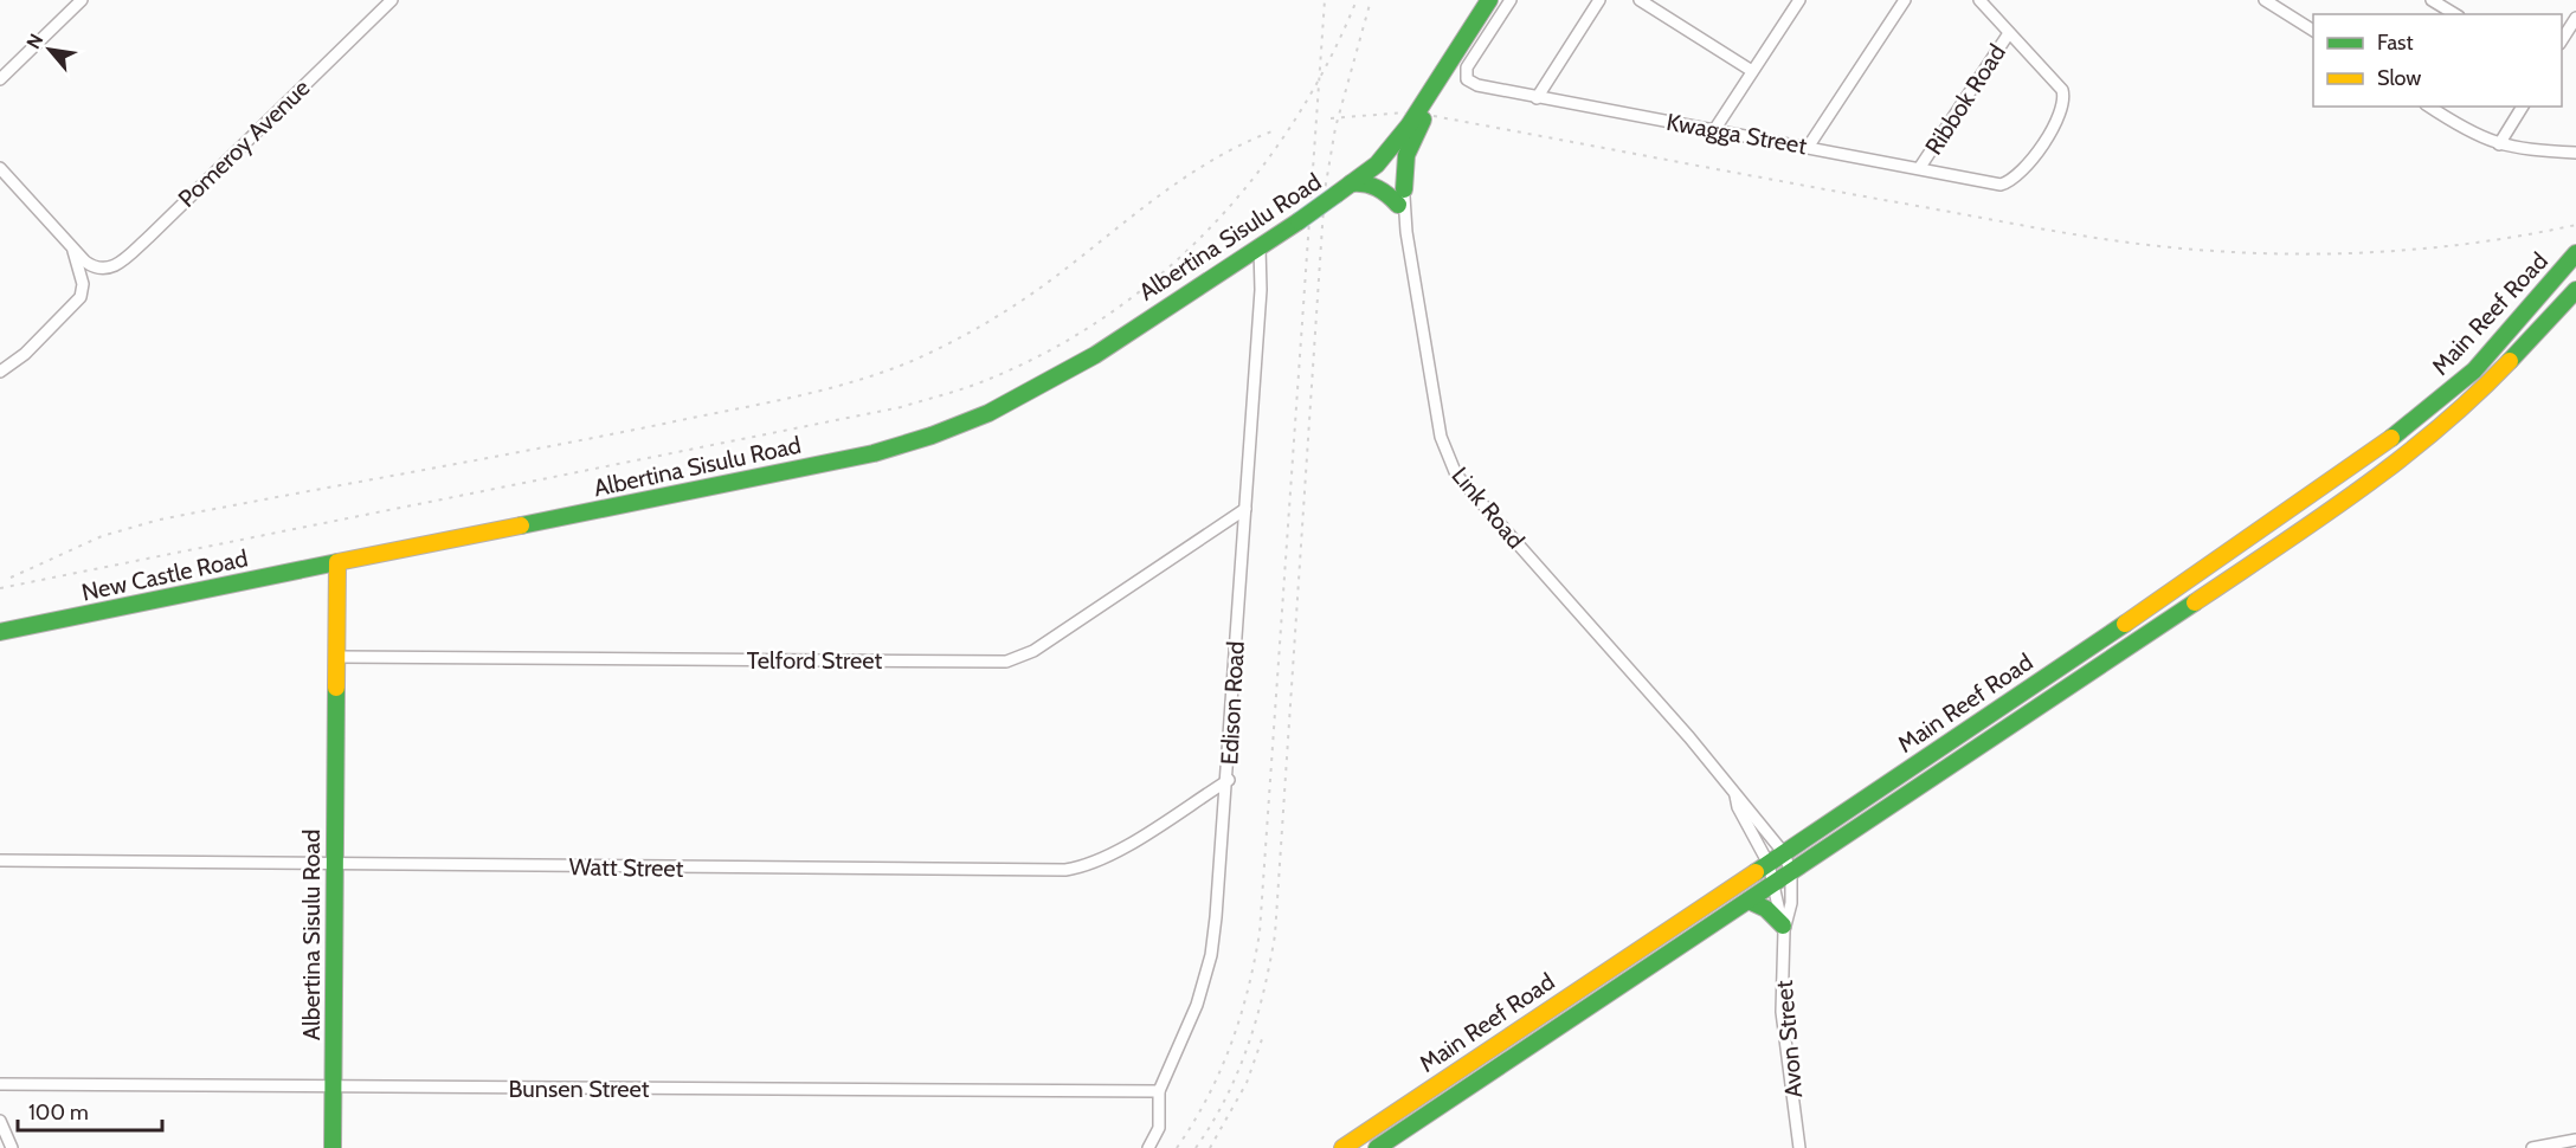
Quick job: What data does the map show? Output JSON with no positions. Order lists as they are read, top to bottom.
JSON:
{
  "streets": {
    "main road": ["Albertina Sisulu Road", "Main Reef Road", "New Castle Road"],
    "street": [
      "Ribbok Road",
      "Kwagga Street",
      "Pomeroy Avenue",
      "Link Road",
      "Telford Street",
      "Edison Road",
      "Watt Street",
      "Avon Street",
      "Bunsen Street"
    ]
  },
  "crossings": [
    ["Ribbok Road", "Kwagga Street"],
    ["Albertina Sisulu Road", "New Castle Road"],
    ["Albertina Sisulu Road", "Telford Street"],
    ["Albertina Sisulu Road", "Edison Road"],
    ["Albertina Sisulu Road", "Watt Street"],
    ["Albertina Sisulu Road", "Bunsen Street"],
    ["Main Reef Road", "Link Road"],
    ["Main Reef Road", "Avon Street"],
    ["Link Road", "Avon Street"],
    ["Telford Street", "Edison Road"],
    ["Edison Road", "Watt Street"],
    ["Edison Road", "Bunsen Street"]
  ],
  "legend": ["Fast", "Slow"],
  "scale_bar": "100 m",
  "north": "top left"
}
